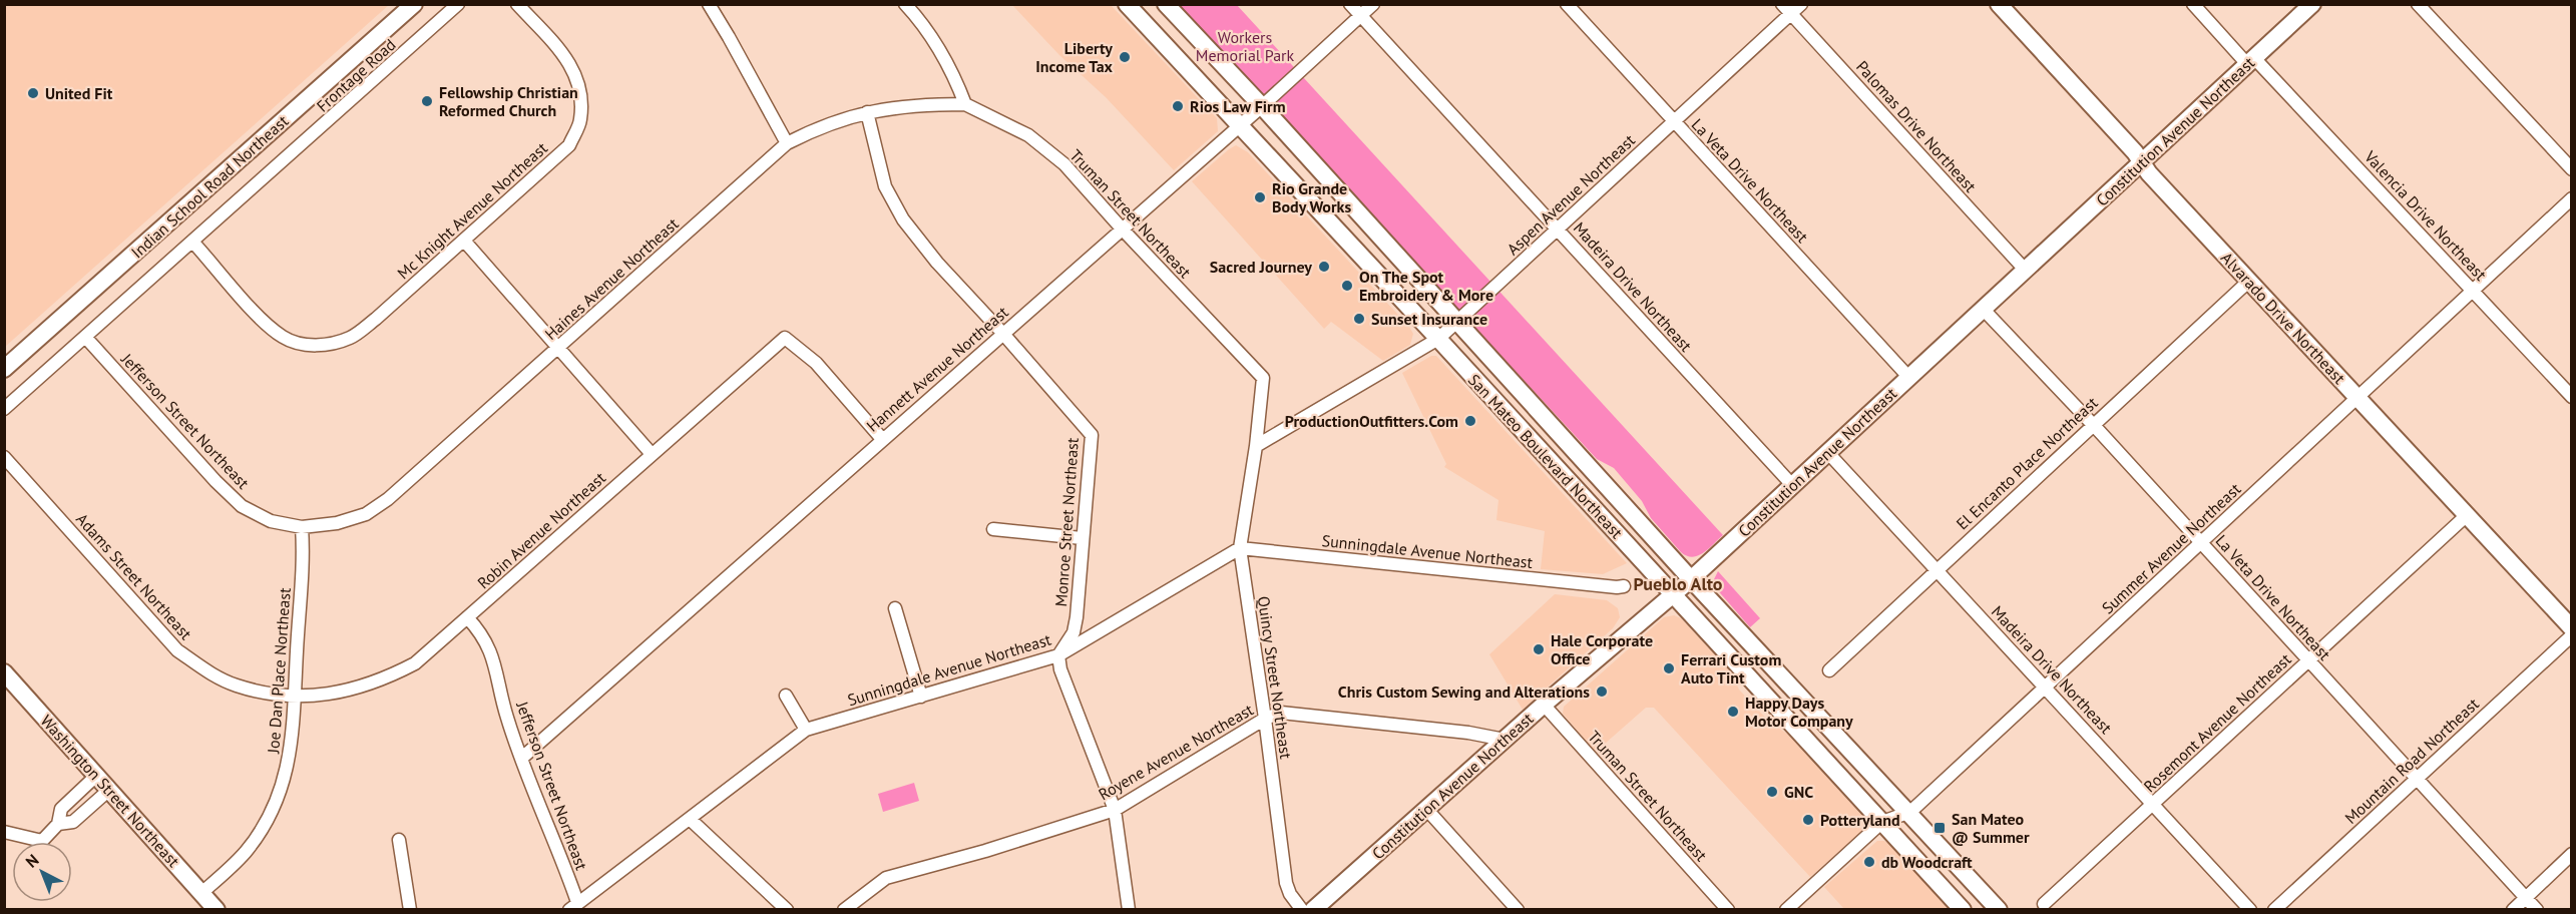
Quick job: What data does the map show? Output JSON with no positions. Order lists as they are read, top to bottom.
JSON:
{
  "streets": {
    "street": [
      "Frontage Road",
      "Palomas Drive Northeast",
      "Constitution Avenue Northeast",
      "La Veta Drive Northeast",
      "Indian School Road Northeast",
      "Aspen Avenue Northeast",
      "Mc Knight Avenue Northeast",
      "Truman Street Northeast",
      "Valencia Drive Northeast",
      "Haines Avenue Northeast",
      "Madeira Drive Northeast",
      "Alvarado Drive Northeast",
      "Hannett Avenue Northeast",
      "Jefferson Street Northeast",
      "San Mateo Boulevard Northeast",
      "El Encanto Place Northeast",
      "Monroe Street Northeast",
      "Robin Avenue Northeast",
      "Summer Avenue Northeast",
      "Sunningdale Avenue Northeast",
      "Adams Street Northeast",
      "Joe Dan Place Northeast",
      "Quincy Street Northeast",
      "Rosemont Avenue Northeast",
      "Royene Avenue Northeast",
      "Mountain Road Northeast",
      "Washington Street Northeast"
    ]
  },
  "crossings": [
    ["Frontage Road", "Mc Knight Avenue Northeast"],
    ["Frontage Road", "Jefferson Street Northeast"],
    ["Palomas Drive Northeast", "Constitution Avenue Northeast"],
    ["Palomas Drive Northeast", "Aspen Avenue Northeast"],
    ["Constitution Avenue Northeast", "La Veta Drive Northeast"],
    ["Constitution Avenue Northeast", "Truman Street Northeast"],
    ["Constitution Avenue Northeast", "Valencia Drive Northeast"],
    ["Constitution Avenue Northeast", "Madeira Drive Northeast"],
    ["Constitution Avenue Northeast", "Alvarado Drive Northeast"],
    ["Constitution Avenue Northeast", "San Mateo Boulevard Northeast"],
    ["Constitution Avenue Northeast", "Royene Avenue Northeast"],
    ["La Veta Drive Northeast", "Aspen Avenue Northeast"],
    ["La Veta Drive Northeast", "El Encanto Place Northeast"],
    ["La Veta Drive Northeast", "Summer Avenue Northeast"],
    ["La Veta Drive Northeast", "Rosemont Avenue Northeast"],
    ["La Veta Drive Northeast", "Mountain Road Northeast"],
    ["Aspen Avenue Northeast", "Truman Street Northeast"],
    ["Aspen Avenue Northeast", "Madeira Drive Northeast"],
    ["Aspen Avenue Northeast", "San Mateo Boulevard Northeast"],
    ["Aspen Avenue Northeast", "Quincy Street Northeast"],
    ["Truman Street Northeast", "Haines Avenue Northeast"],
    ["Truman Street Northeast", "Hannett Avenue Northeast"],
    ["Truman Street Northeast", "Quincy Street Northeast"],
    ["Valencia Drive Northeast", "Summer Avenue Northeast"],
    ["Haines Avenue Northeast", "Jefferson Street Northeast"],
    ["Haines Avenue Northeast", "Monroe Street Northeast"],
    ["Haines Avenue Northeast", "Joe Dan Place Northeast"],
    ["Madeira Drive Northeast", "Hannett Avenue Northeast"],
    ["Madeira Drive Northeast", "El Encanto Place Northeast"],
    ["Madeira Drive Northeast", "Summer Avenue Northeast"],
    ["Madeira Drive Northeast", "Rosemont Avenue Northeast"],
    ["Alvarado Drive Northeast", "El Encanto Place Northeast"],
    ["Alvarado Drive Northeast", "Summer Avenue Northeast"],
    ["Alvarado Drive Northeast", "Rosemont Avenue Northeast"],
    ["Hannett Avenue Northeast", "Jefferson Street Northeast"],
    ["Hannett Avenue Northeast", "San Mateo Boulevard Northeast"],
    ["Hannett Avenue Northeast", "Monroe Street Northeast"],
    ["Hannett Avenue Northeast", "Robin Avenue Northeast"],
    ["Jefferson Street Northeast", "Robin Avenue Northeast"],
    ["Jefferson Street Northeast", "Sunningdale Avenue Northeast"],
    ["Jefferson Street Northeast", "Joe Dan Place Northeast"],
    ["San Mateo Boulevard Northeast", "Summer Avenue Northeast"],
    ["Monroe Street Northeast", "Sunningdale Avenue Northeast"],
    ["Robin Avenue Northeast", "Adams Street Northeast"],
    ["Robin Avenue Northeast", "Joe Dan Place Northeast"],
    ["Sunningdale Avenue Northeast", "Quincy Street Northeast"],
    ["Adams Street Northeast", "Joe Dan Place Northeast"],
    ["Joe Dan Place Northeast", "Washington Street Northeast"],
    ["Quincy Street Northeast", "Royene Avenue Northeast"]
  ],
  "districts": ["Pueblo Alto"],
  "parks": ["Workers Memorial Park"],
  "places": {
    "other": [
      "Liberty Income Tax",
      "United Fit",
      "Fellowship Christian Reformed Church",
      "Rios Law Firm",
      "Rio Grande Body Works",
      "Sacred Journey",
      "On The Spot Embroidery & More",
      "Sunset Insurance",
      "ProductionOutfitters.Com",
      "Hale Corporate Office",
      "Ferrari Custom Auto Tint",
      "Chris Custom Sewing and Alterations",
      "Happy Days Motor Company",
      "GNC",
      "Potteryland",
      "db Woodcraft"
    ],
    "transit": ["San Mateo @ Summer"]
  },
  "north": "top left"
}
